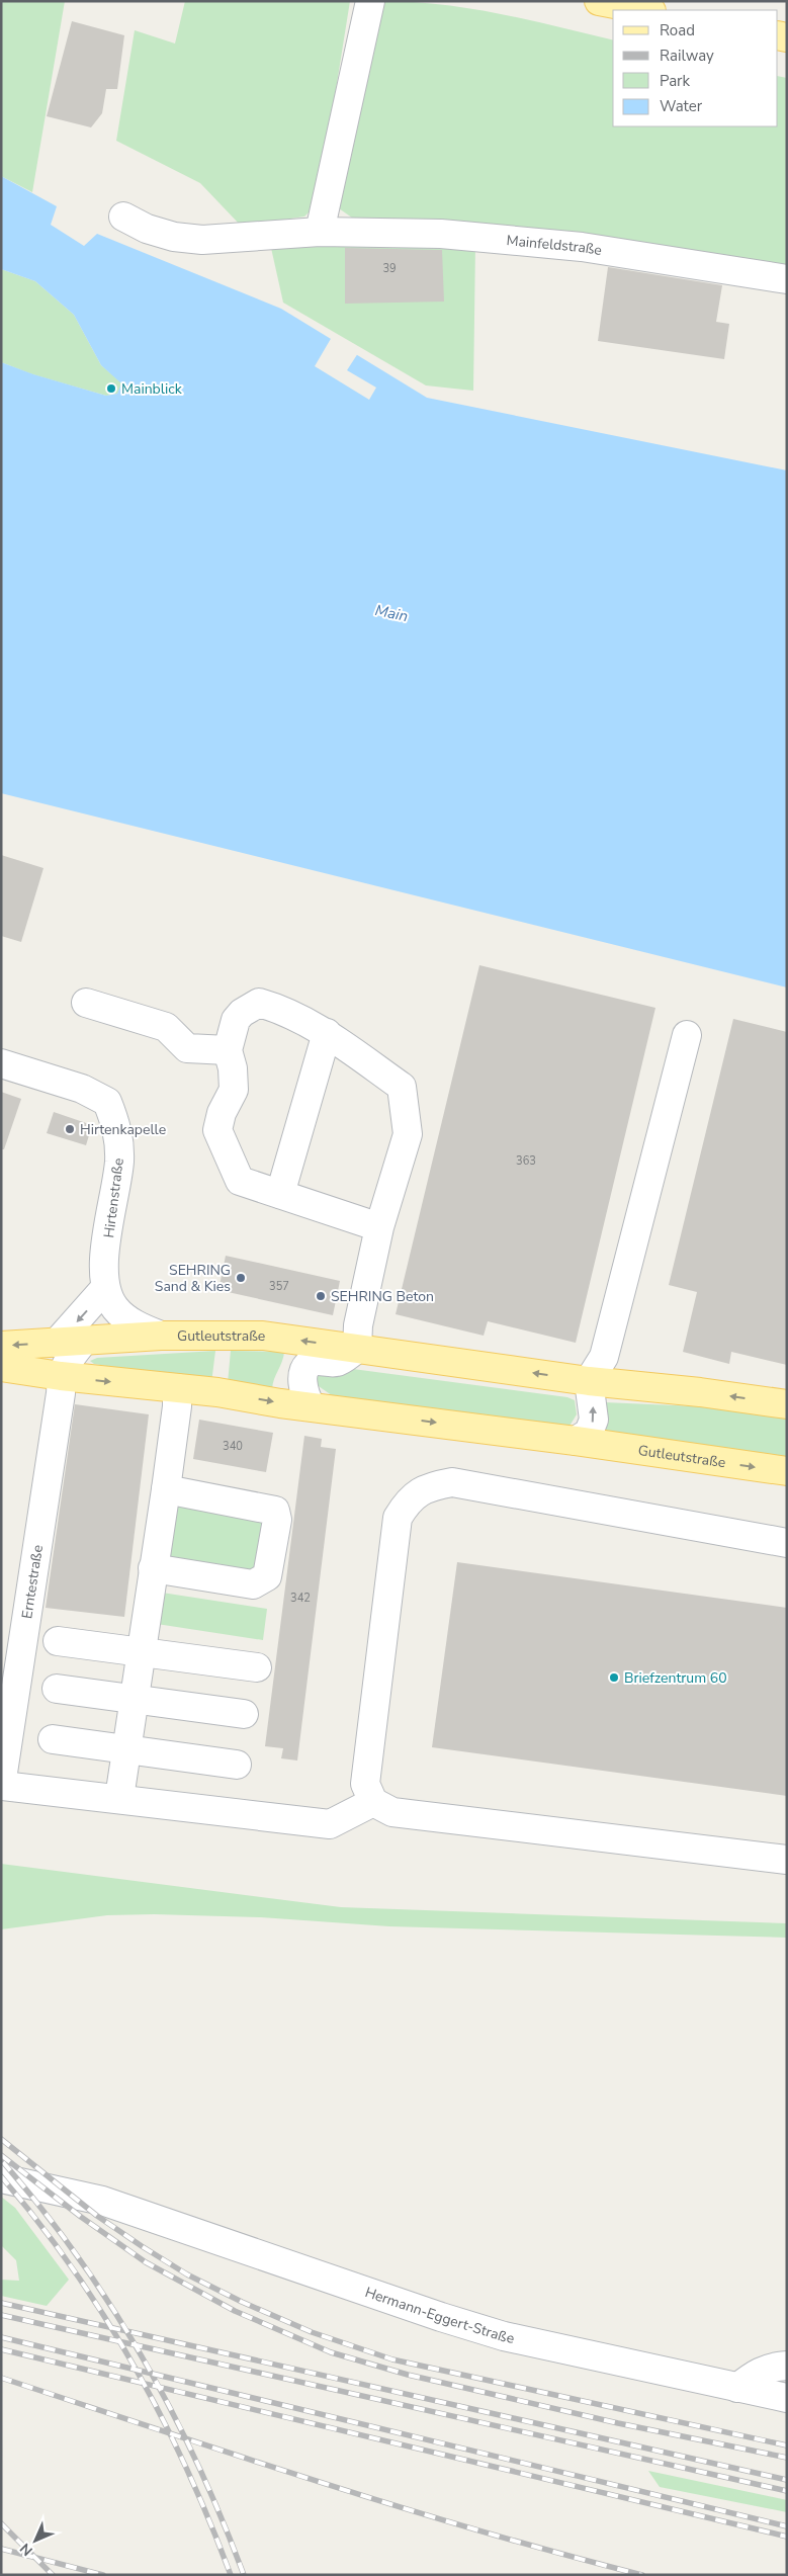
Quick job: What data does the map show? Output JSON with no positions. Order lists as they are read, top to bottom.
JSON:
{
  "streets": {
    "main road": ["Gutleutstraße"],
    "street": [
      "Mainfeldstraße",
      "Hirtenstraße",
      "Erntestraße",
      "Hermann-Eggert-Straße"
    ]
  },
  "crossings": [
    ["Hirtenstraße", "Gutleutstraße"],
    ["Gutleutstraße", "Erntestraße"]
  ],
  "water": ["Main"],
  "places": [
    "Mainblick",
    "Hirtenkapelle",
    "SEHRING Sand & Kies",
    "SEHRING Beton",
    "Briefzentrum 60"
  ],
  "house_numbers": [
    "39",
    "363",
    "357",
    "340",
    "342"
  ],
  "legend": [
    "Road",
    "Railway",
    "Park",
    "Water"
  ],
  "north": "bottom left"
}
